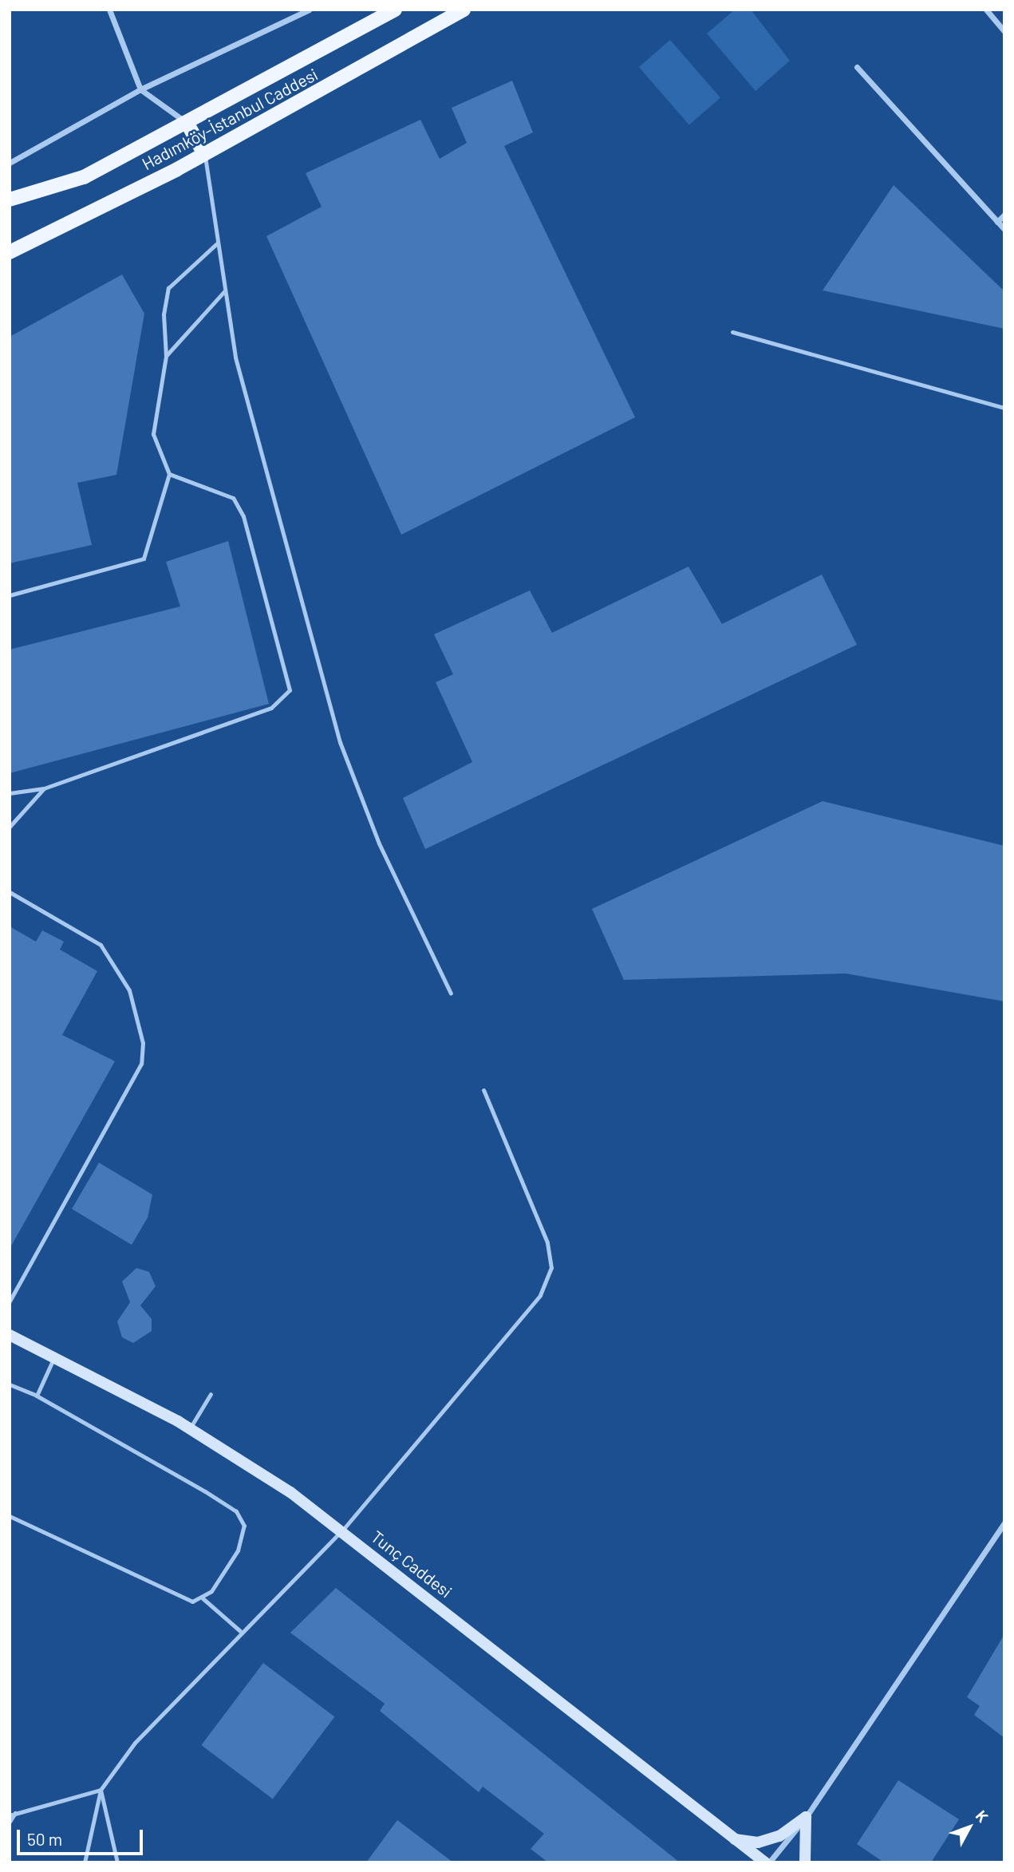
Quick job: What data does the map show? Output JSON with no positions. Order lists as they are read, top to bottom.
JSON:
{
  "streets": {
    "main road": ["Hadımköy-İstanbul Caddesi", "Tunç Caddesi"]
  },
  "scale_bar": "50 m",
  "north": "top right"
}
